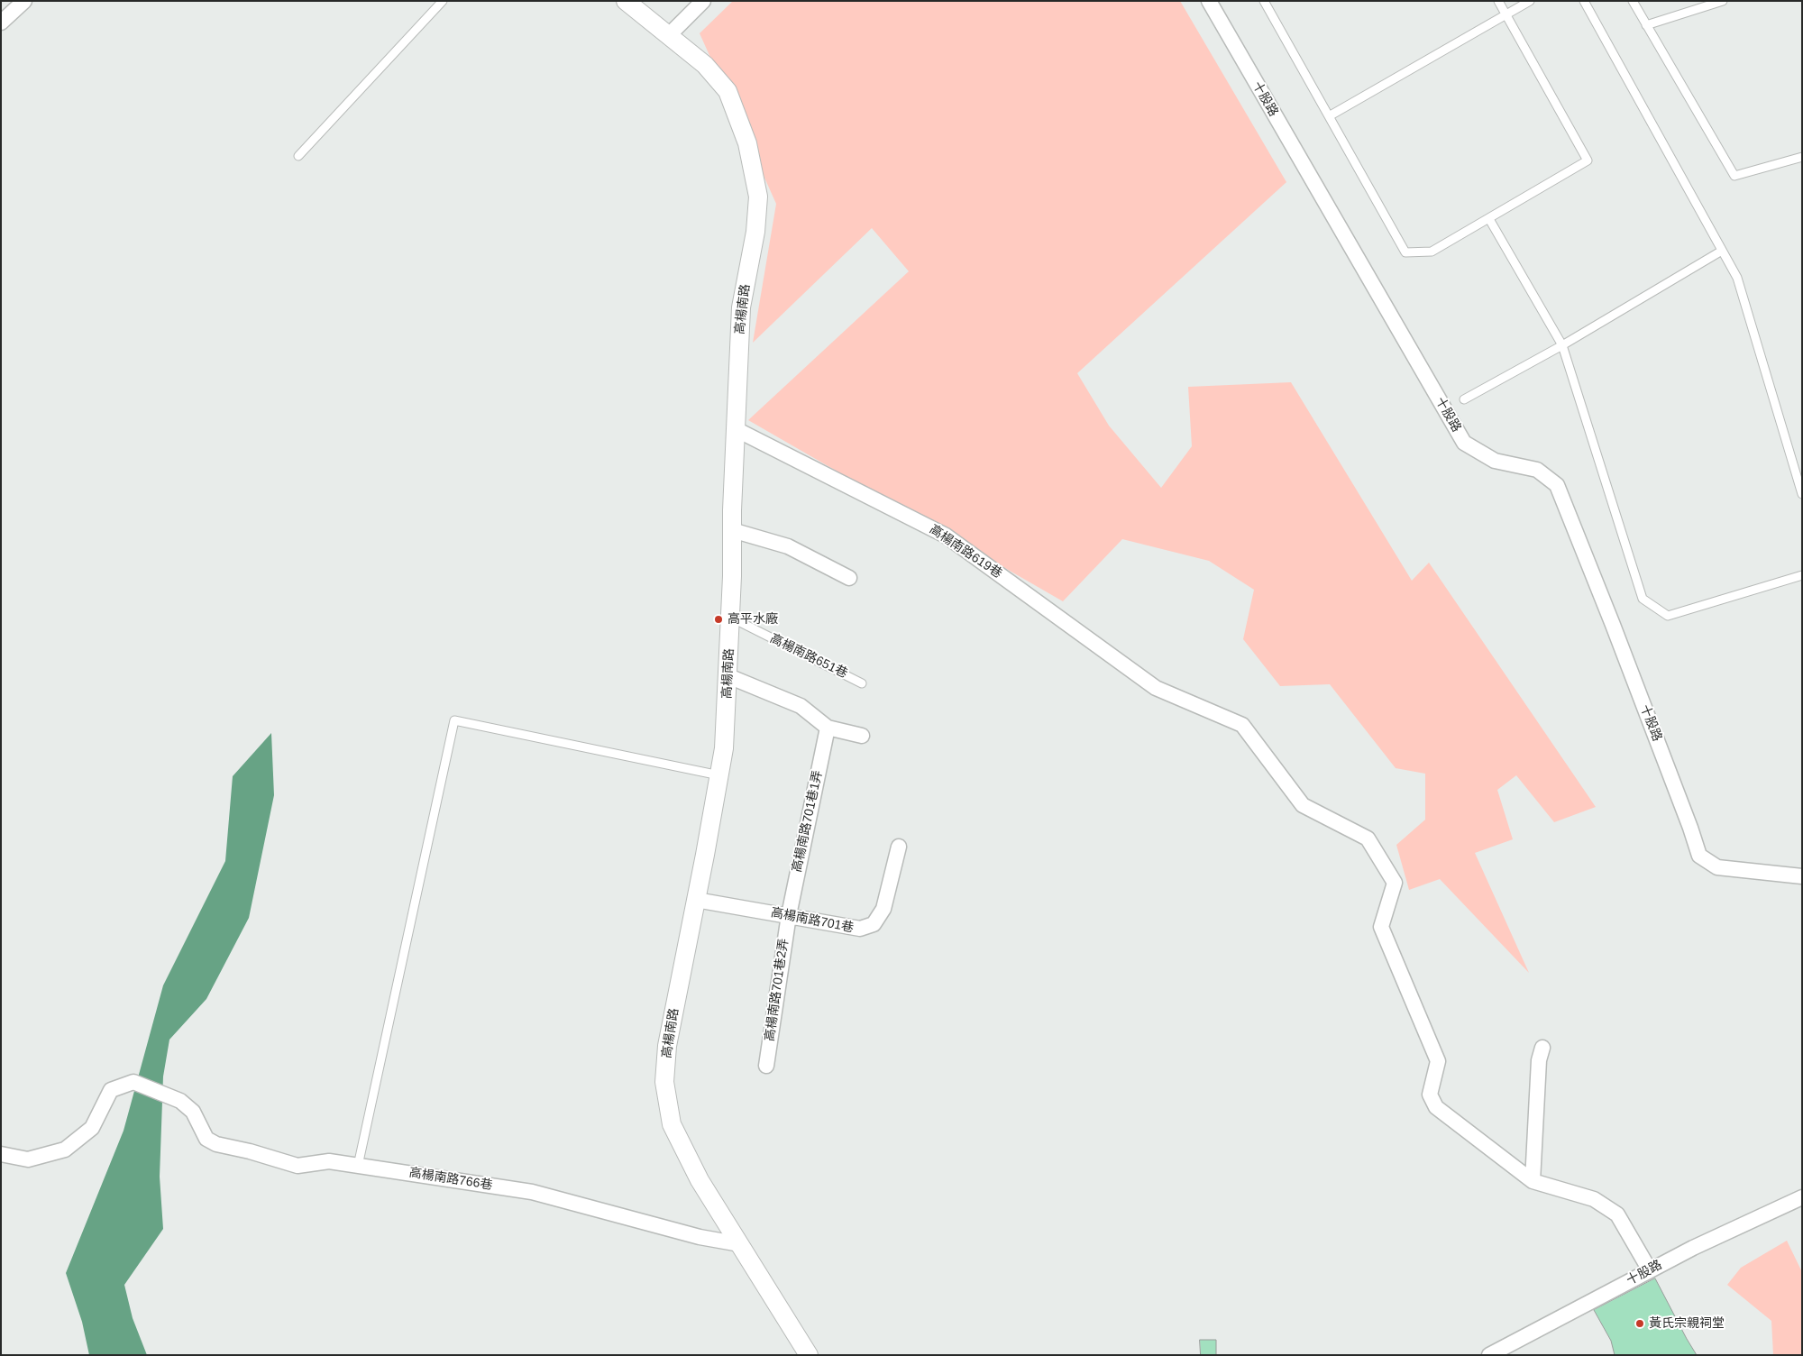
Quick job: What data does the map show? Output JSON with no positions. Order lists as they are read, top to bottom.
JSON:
{
  "streets": {
    "street": [
      "十股路",
      "高楊南路",
      "高楊南路619巷",
      "高楊南路701巷1弄",
      "高楊南路701巷",
      "高楊南路701巷2弄",
      "高楊南路766巷"
    ],
    "lane": ["高楊南路651巷"]
  },
  "crossings": [
    ["高楊南路", "高楊南路619巷"],
    ["高楊南路", "高楊南路651巷"],
    ["高楊南路", "高楊南路701巷"],
    ["高楊南路", "高楊南路766巷"],
    ["高楊南路701巷1弄", "高楊南路701巷"],
    ["高楊南路701巷1弄", "高楊南路701巷2弄"],
    ["高楊南路701巷", "高楊南路701巷2弄"]
  ],
  "places": ["高平水廠", "黃氏宗親祠堂"]
}
